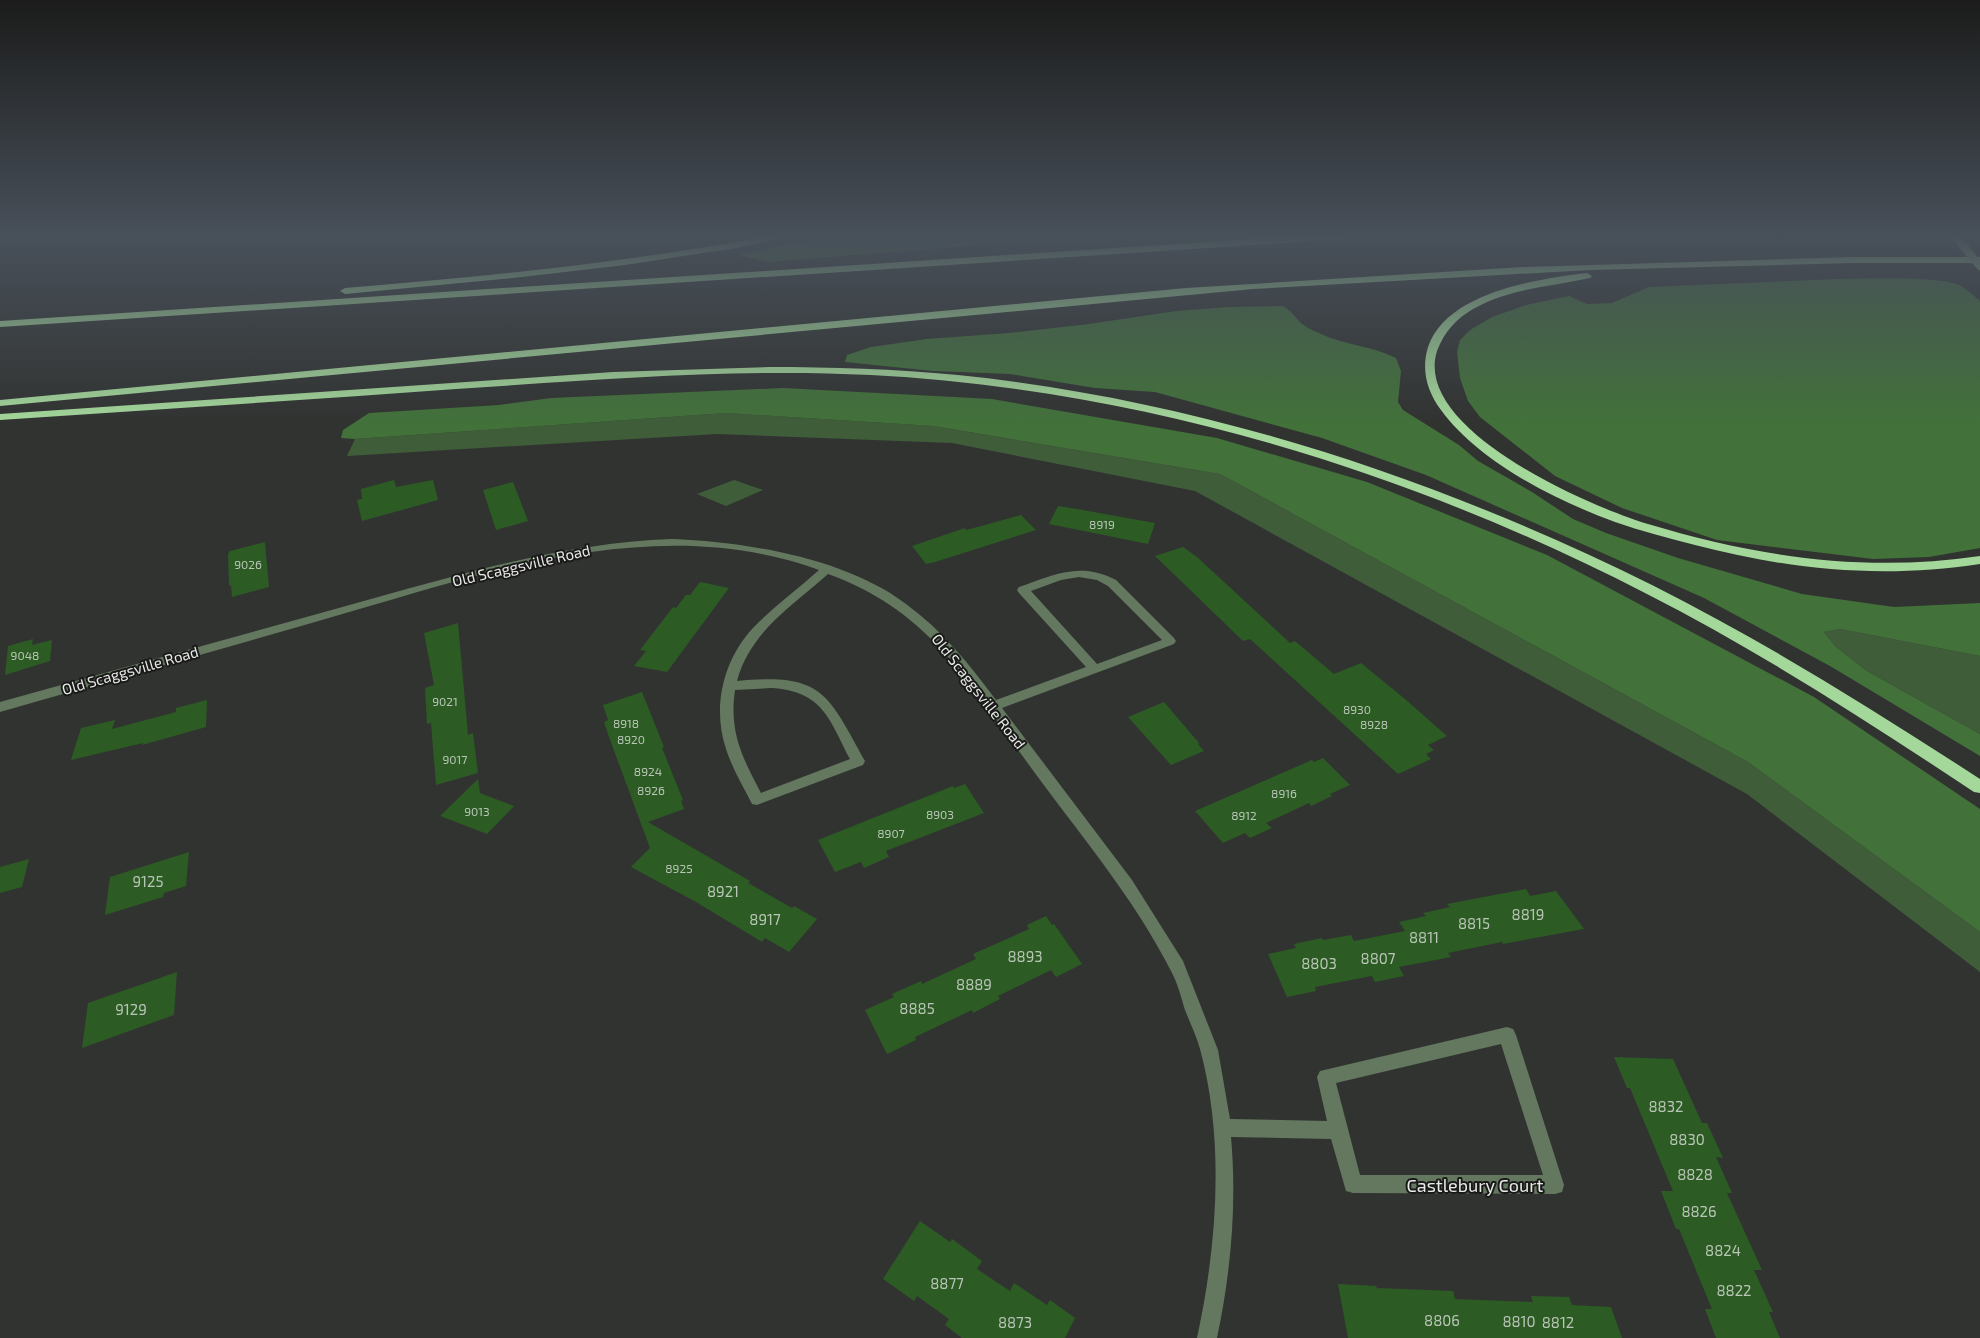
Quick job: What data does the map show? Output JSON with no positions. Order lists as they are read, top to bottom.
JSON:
{
  "streets": {
    "street": ["Old Scaggsville Road", "Castlebury Court"]
  },
  "house_numbers": [
    "8919",
    "9026",
    "9048",
    "9021",
    "8930",
    "8918",
    "8928",
    "8920",
    "9017",
    "8924",
    "8926",
    "8916",
    "9013",
    "8903",
    "8912",
    "8907",
    "8925",
    "9125",
    "8921",
    "8819",
    "8917",
    "8815",
    "8811",
    "8893",
    "8807",
    "8803",
    "8889",
    "8885",
    "9129",
    "8832",
    "8830",
    "8828",
    "8826",
    "8824",
    "8877",
    "8822",
    "8806",
    "8810",
    "8873",
    "8812"
  ]
}
